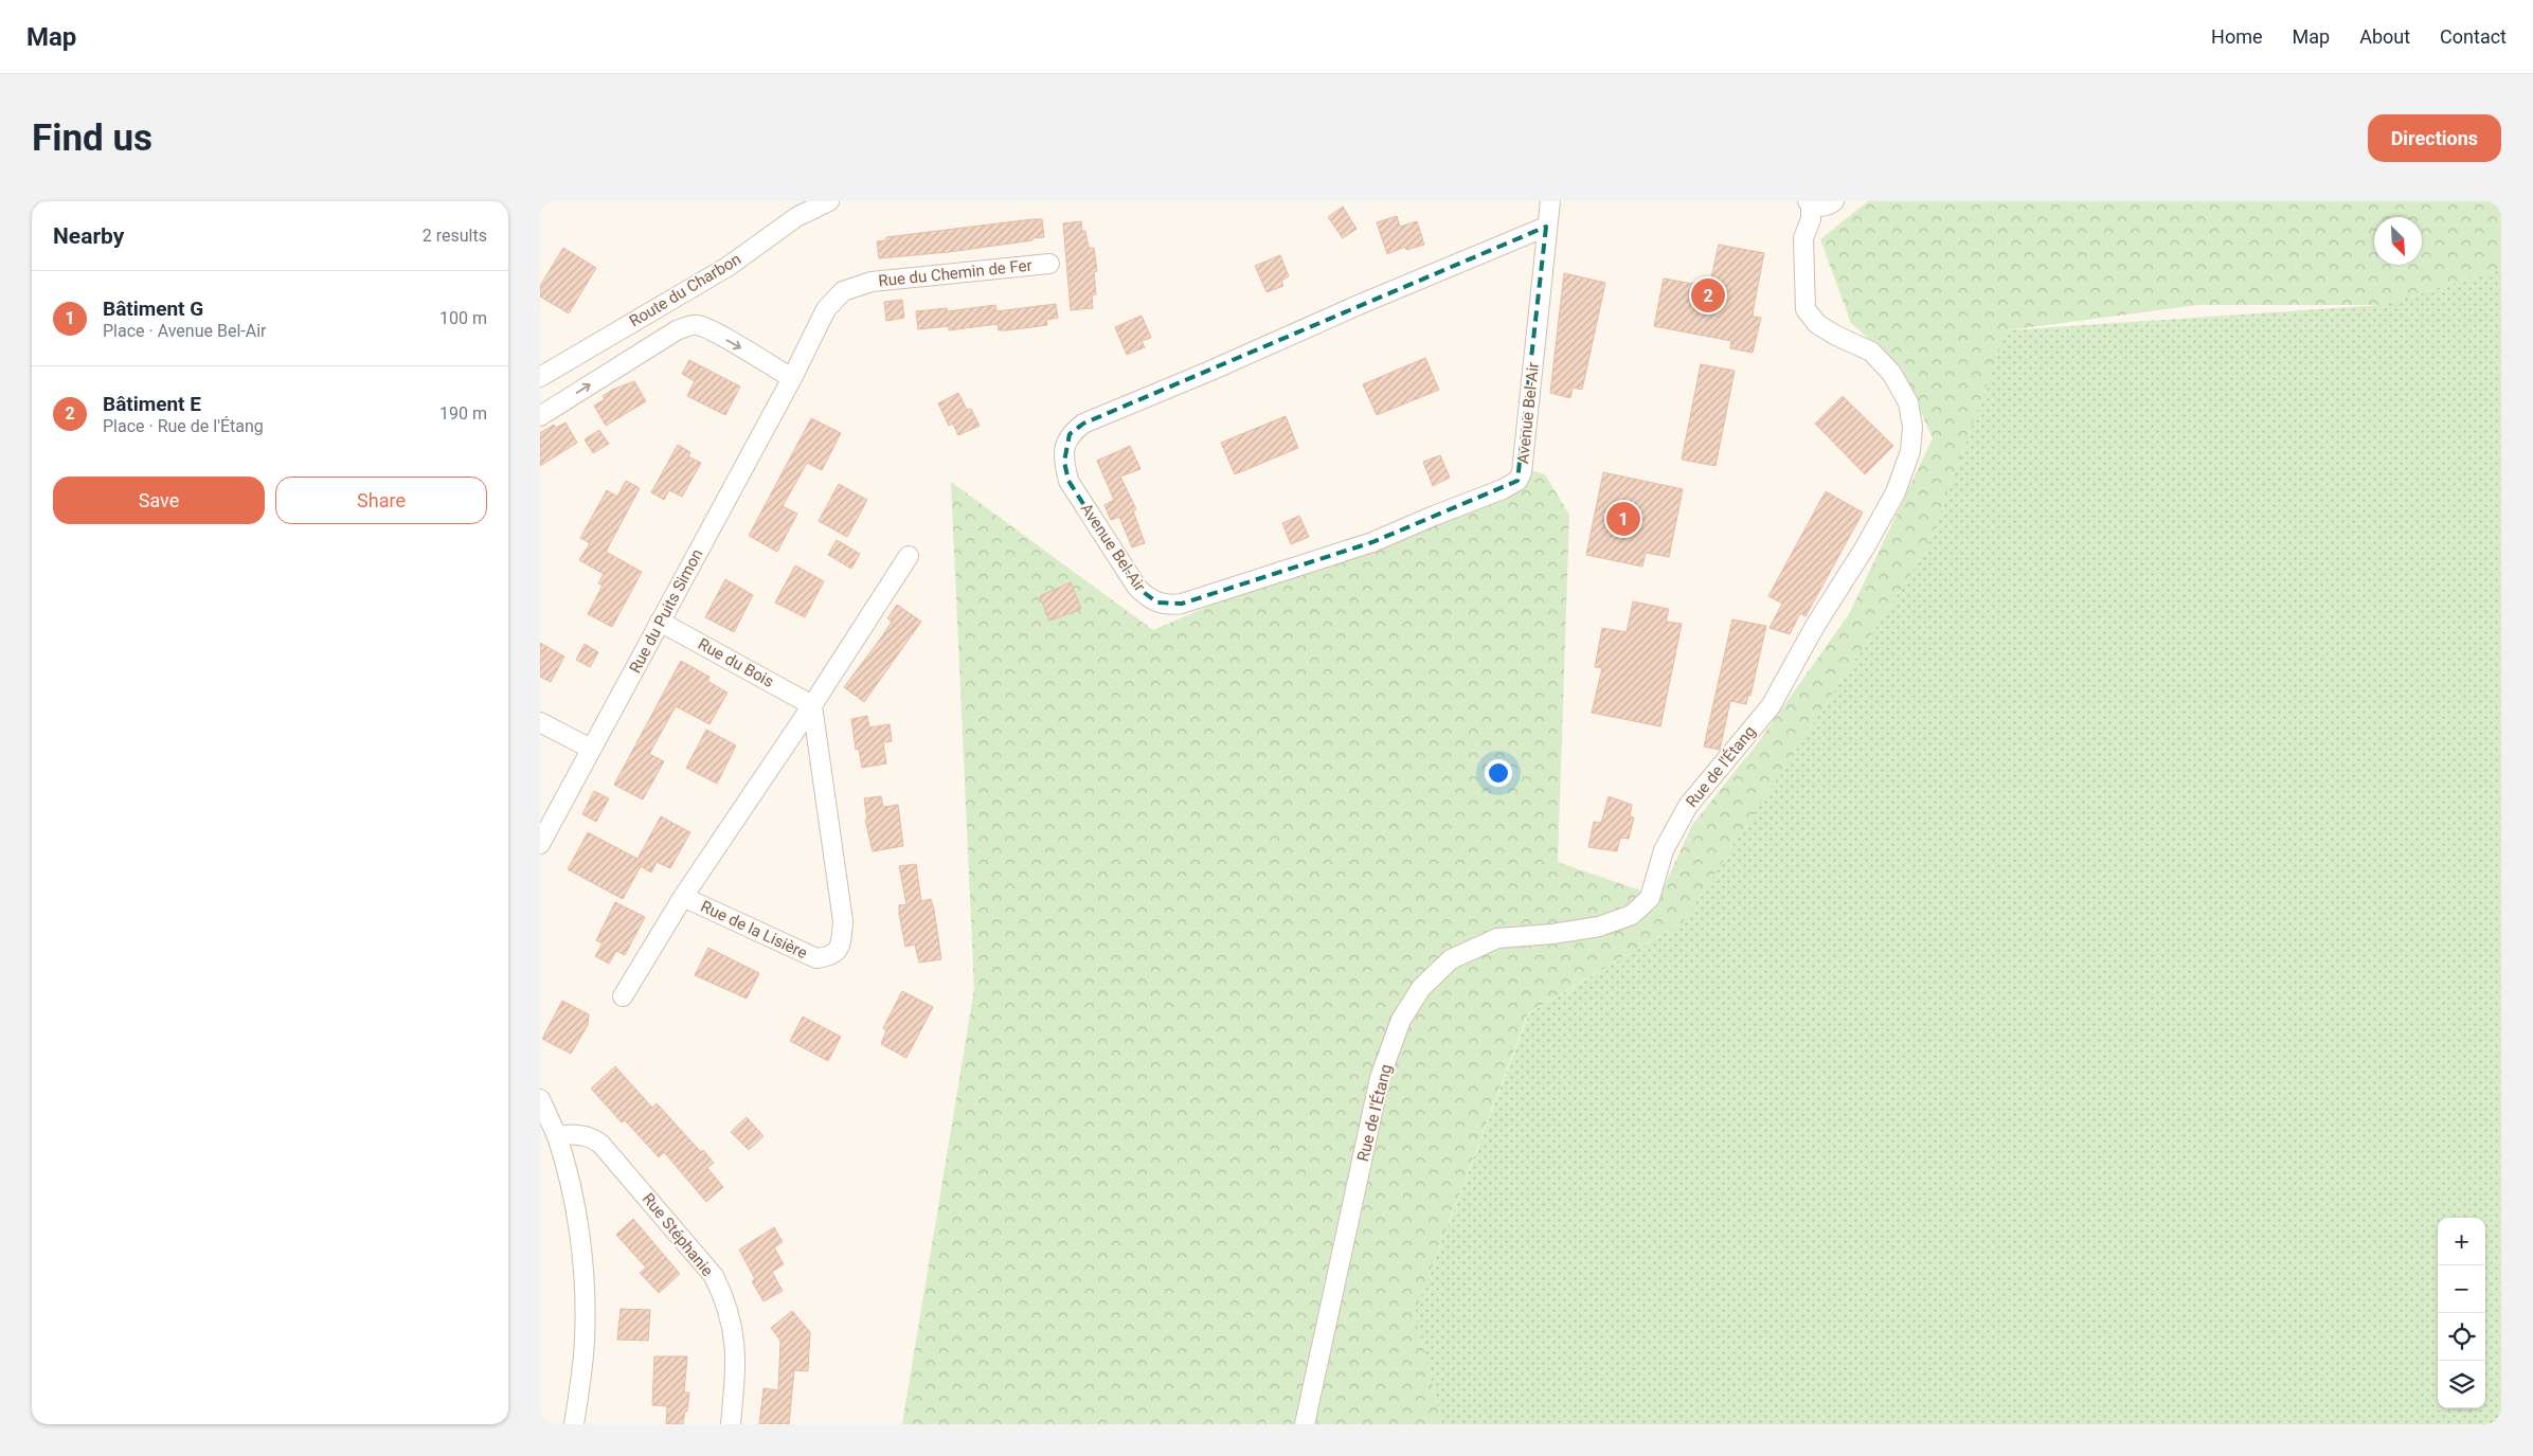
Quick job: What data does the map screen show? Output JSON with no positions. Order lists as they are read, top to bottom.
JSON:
{
  "streets": {
    "street": [
      "Rue du Chemin de Fer",
      "Route du Charbon",
      "Avenue Bel-Air",
      "Rue du Puits Simon",
      "Rue du Bois",
      "Rue de l'Étang",
      "Rue de la Lisière",
      "Rue Stéphanie"
    ]
  },
  "crossings": [
    ["Rue du Chemin de Fer", "Rue du Puits Simon"],
    ["Rue du Puits Simon", "Rue du Bois"],
    ["Rue du Bois", "Rue de la Lisière"]
  ],
  "north": "bottom right",
  "page": {
    "header": "Map",
    "nav": [
      "Home",
      "Map",
      "About",
      "Contact"
    ],
    "buttons": [
      "Directions",
      ["Save", "Share"]
    ],
    "title": "Find us",
    "heading": ["Nearby", "2 results"],
    "list": [
      {
        "mark": "1",
        "name": "Bâtiment G",
        "note": "Place · Avenue Bel-Air",
        "value": "100 m"
      },
      {
        "mark": "2",
        "name": "Bâtiment E",
        "note": "Place · Rue de l'Étang",
        "value": "190 m"
      }
    ],
    "pins": ["2", "1"],
    "map_buttons": ["+", "−"]
  }
}
